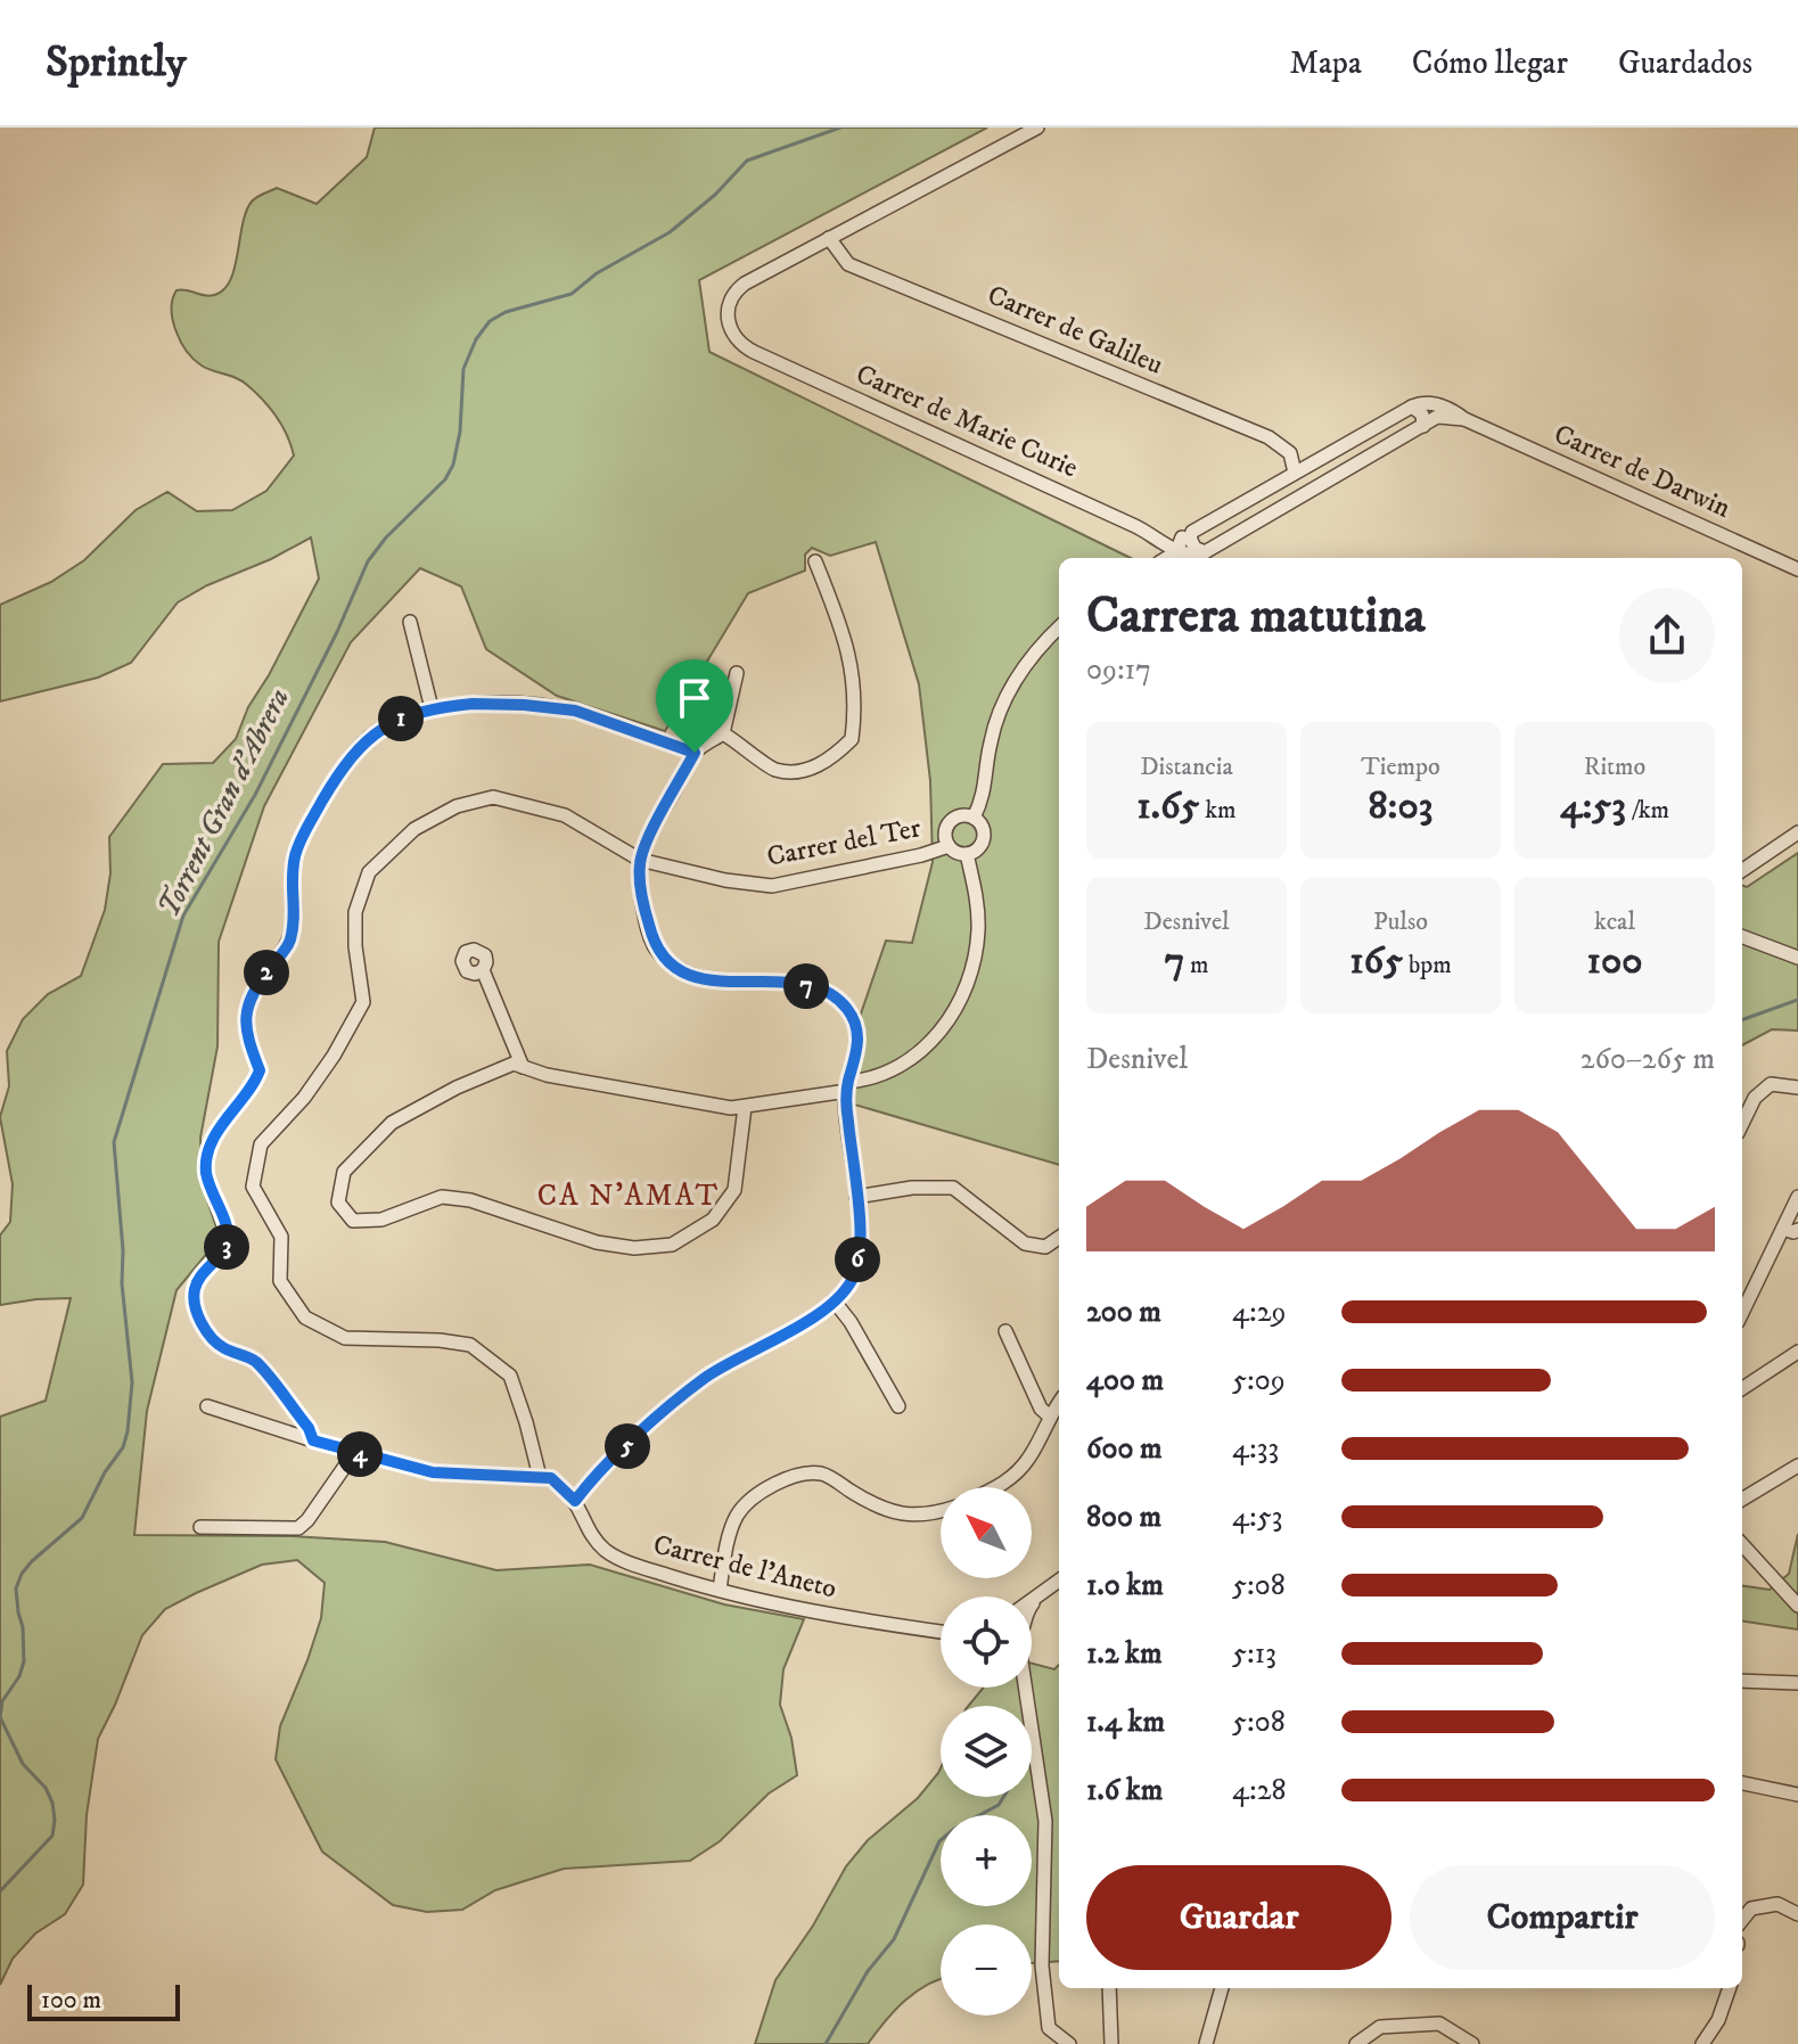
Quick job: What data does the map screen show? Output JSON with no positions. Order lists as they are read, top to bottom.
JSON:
{
  "streets": {
    "street": [
      "Carrer de Galileu",
      "Carrer de Marie Curie",
      "Carrer de Darwin",
      "Carrer del Ter",
      "Carrer de l'Aneto"
    ]
  },
  "crossings": [
    ["Carrer de Galileu", "Carrer de Marie Curie"]
  ],
  "districts": ["CA N'AMAT"],
  "water": ["Torrent Gran d'Abrera"],
  "scale_bar": "100 m",
  "north": "top left",
  "page": {
    "header": "Sprintly",
    "nav": ["Mapa", "Cómo llegar", "Guardados"],
    "heading": ["Carrera matutina", "09:17"],
    "pins": [
      "1",
      "2",
      "7",
      "3",
      "6",
      "5",
      "4"
    ],
    "stats": [
      ["Distancia", "1.65 km"],
      ["Tiempo", "8:03"],
      ["Ritmo", "4:53 /km"],
      ["Desnivel", "7 m"],
      ["Pulso", "165 bpm"],
      ["kcal", "100"]
    ],
    "chart": ["Desnivel", "260–265 m"],
    "list": [
      {
        "name": "200 m",
        "note": "4:29"
      },
      {
        "name": "400 m",
        "note": "5:09"
      },
      {
        "name": "600 m",
        "note": "4:33"
      },
      {
        "name": "800 m",
        "note": "4:53"
      },
      {
        "name": "1.0 km",
        "note": "5:08"
      },
      {
        "name": "1.2 km",
        "note": "5:13"
      },
      {
        "name": "1.4 km",
        "note": "5:08"
      },
      {
        "name": "1.6 km",
        "note": "4:28"
      }
    ],
    "map_buttons": ["+", "−"],
    "buttons": ["Guardar", "Compartir"],
    "scale": "100 m"
  }
}
